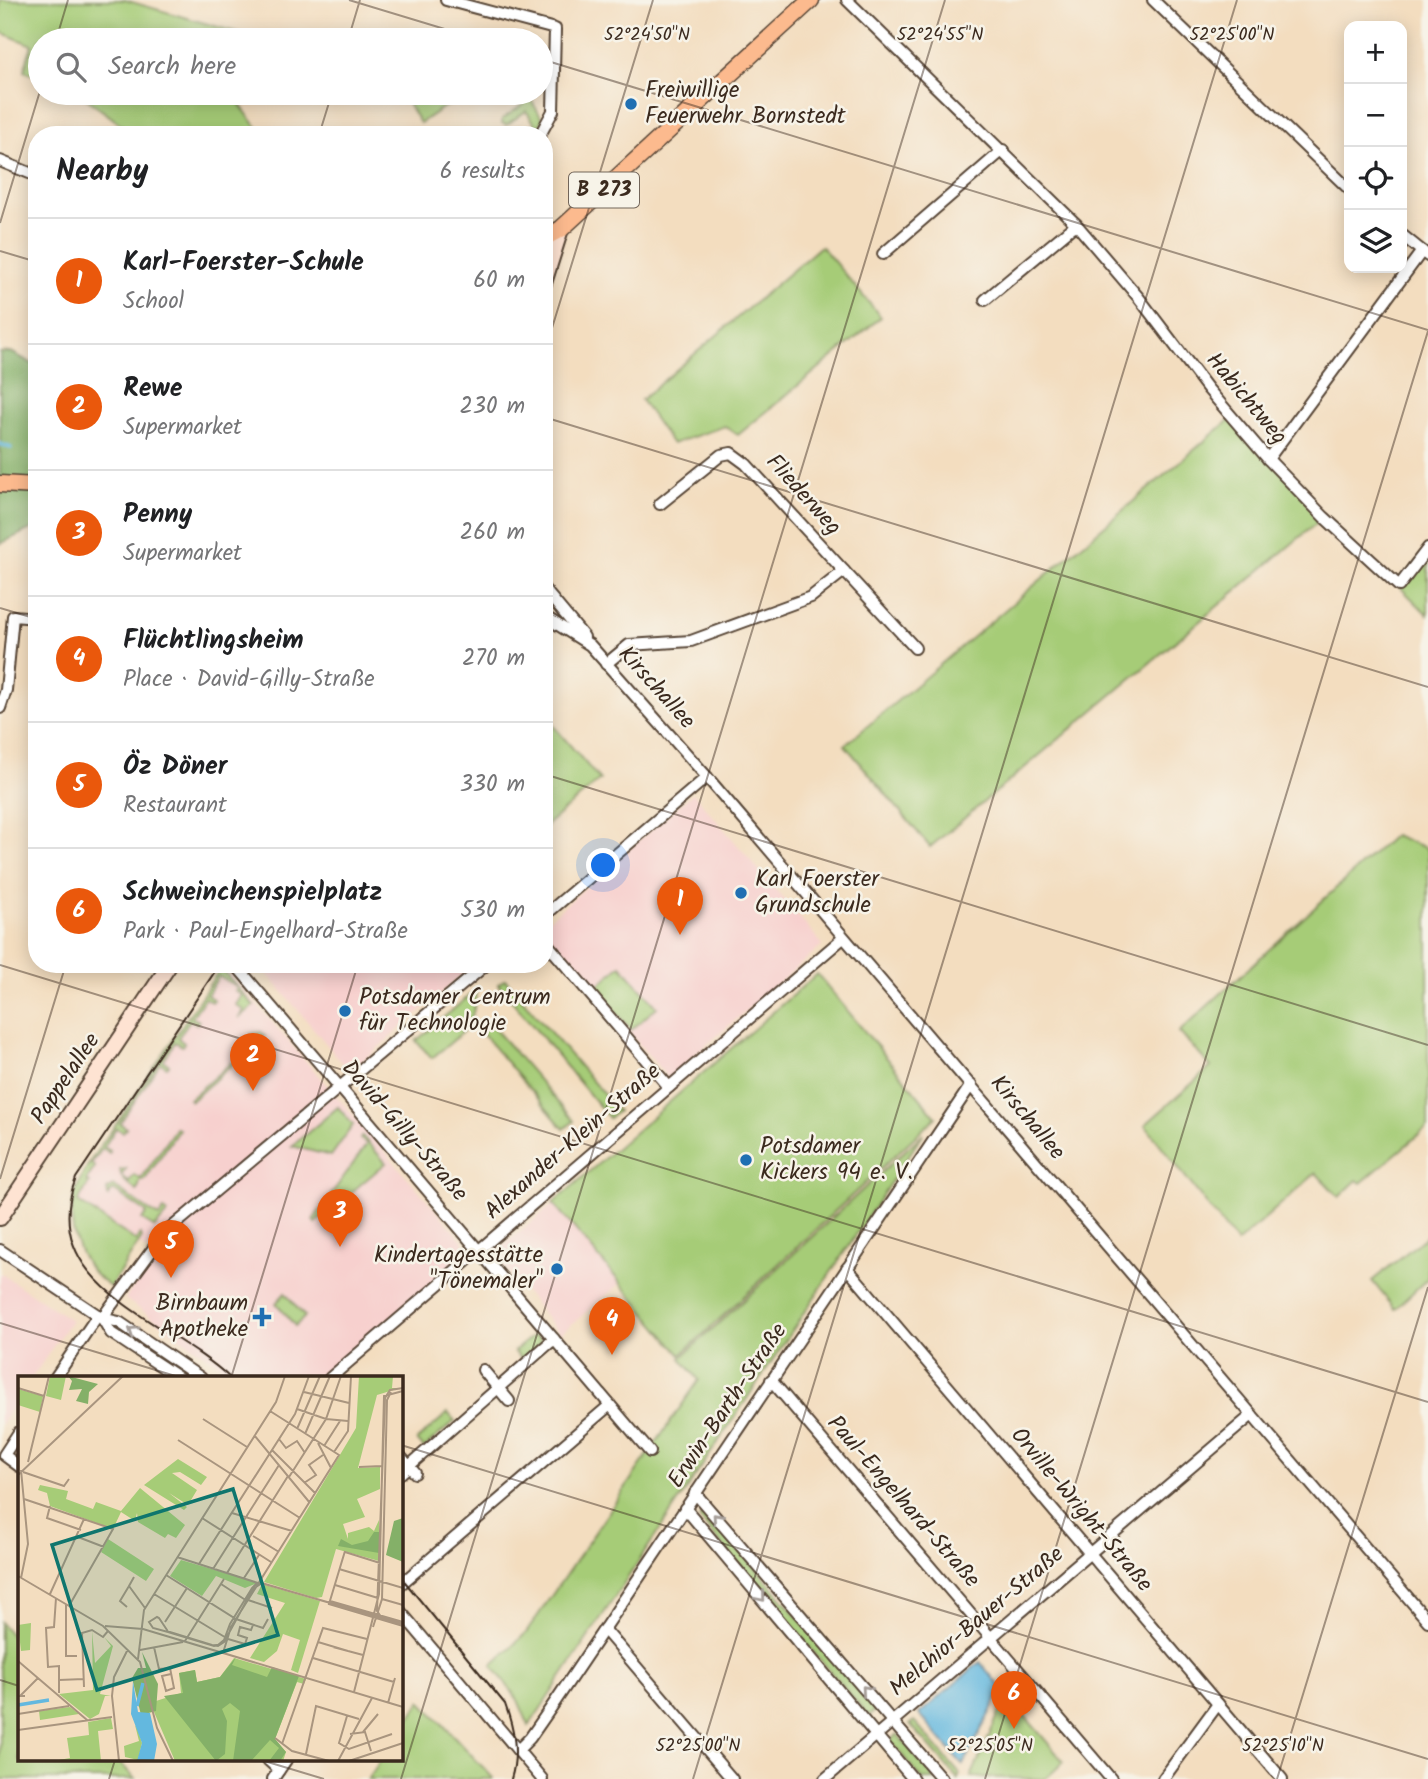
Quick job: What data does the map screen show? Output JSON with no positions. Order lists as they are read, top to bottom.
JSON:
{
  "streets": {
    "main road": ["B 273"],
    "street": [
      "Habichtweg",
      "Fliederweg",
      "Kirschallee",
      "Pappelallee",
      "David-Gilly-Straße",
      "Alexander-Klein-Straße",
      "Erwin-Barth-Straße",
      "Paul-Engelhard-Straße",
      "Orville-Wright-Straße",
      "Melchior-Bauer-Straße"
    ]
  },
  "crossings": [
    ["Kirschallee", "Alexander-Klein-Straße"],
    ["Kirschallee", "Erwin-Barth-Straße"],
    ["Kirschallee", "Melchior-Bauer-Straße"],
    ["David-Gilly-Straße", "Alexander-Klein-Straße"],
    ["Erwin-Barth-Straße", "Paul-Engelhard-Straße"],
    ["Erwin-Barth-Straße", "Orville-Wright-Straße"],
    ["Paul-Engelhard-Straße", "Melchior-Bauer-Straße"],
    ["Orville-Wright-Straße", "Melchior-Bauer-Straße"]
  ],
  "places": {
    "other": [
      "Freiwillige Feuerwehr Bornstedt",
      "Karl Foerster Grundschule",
      "Potsdamer Centrum für Technologie",
      "Potsdamer Kickers 94 e. V.",
      "Kindertagesstätte \"Tönemaler\""
    ],
    "health": ["Birnbaum Apotheke"]
  },
  "page": {
    "map_buttons": ["+", "−"],
    "search": "Search here",
    "heading": ["Nearby", "6 results"],
    "list": [
      {
        "mark": "1",
        "name": "Karl-Foerster-Schule",
        "note": "School",
        "value": "60 m"
      },
      {
        "mark": "2",
        "name": "Rewe",
        "note": "Supermarket",
        "value": "230 m"
      },
      {
        "mark": "3",
        "name": "Penny",
        "note": "Supermarket",
        "value": "260 m"
      },
      {
        "mark": "4",
        "name": "Flüchtlingsheim",
        "note": "Place · David-Gilly-Straße",
        "value": "270 m"
      },
      {
        "mark": "5",
        "name": "Öz Döner",
        "note": "Restaurant",
        "value": "330 m"
      },
      {
        "mark": "6",
        "name": "Schweinchenspielplatz",
        "note": "Park · Paul-Engelhard-Straße",
        "value": "530 m"
      }
    ],
    "pins": [
      "1",
      "2",
      "3",
      "5",
      "4",
      "6"
    ]
  },
  "coordinates": [
    "52°24'50\"N",
    "52°24'55\"N",
    "52°25'00\"N",
    "52°25'05\"N",
    "52°25'10\"N"
  ]
}
